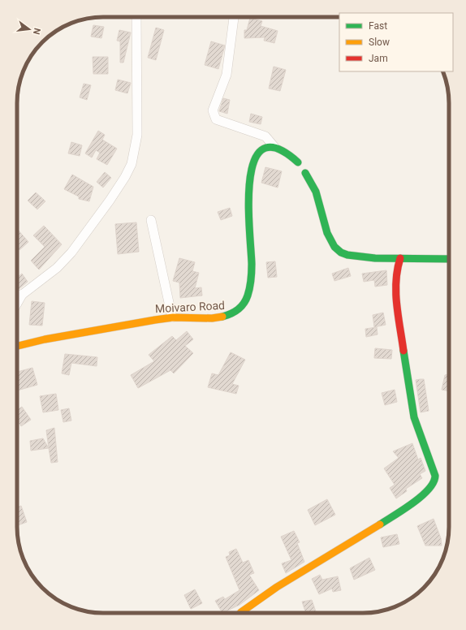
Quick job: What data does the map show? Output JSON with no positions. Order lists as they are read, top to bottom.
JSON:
{
  "streets": {
    "street": ["Moivaro Road"]
  },
  "legend": ["Fast", "Slow", "Jam"],
  "north": "right"
}
